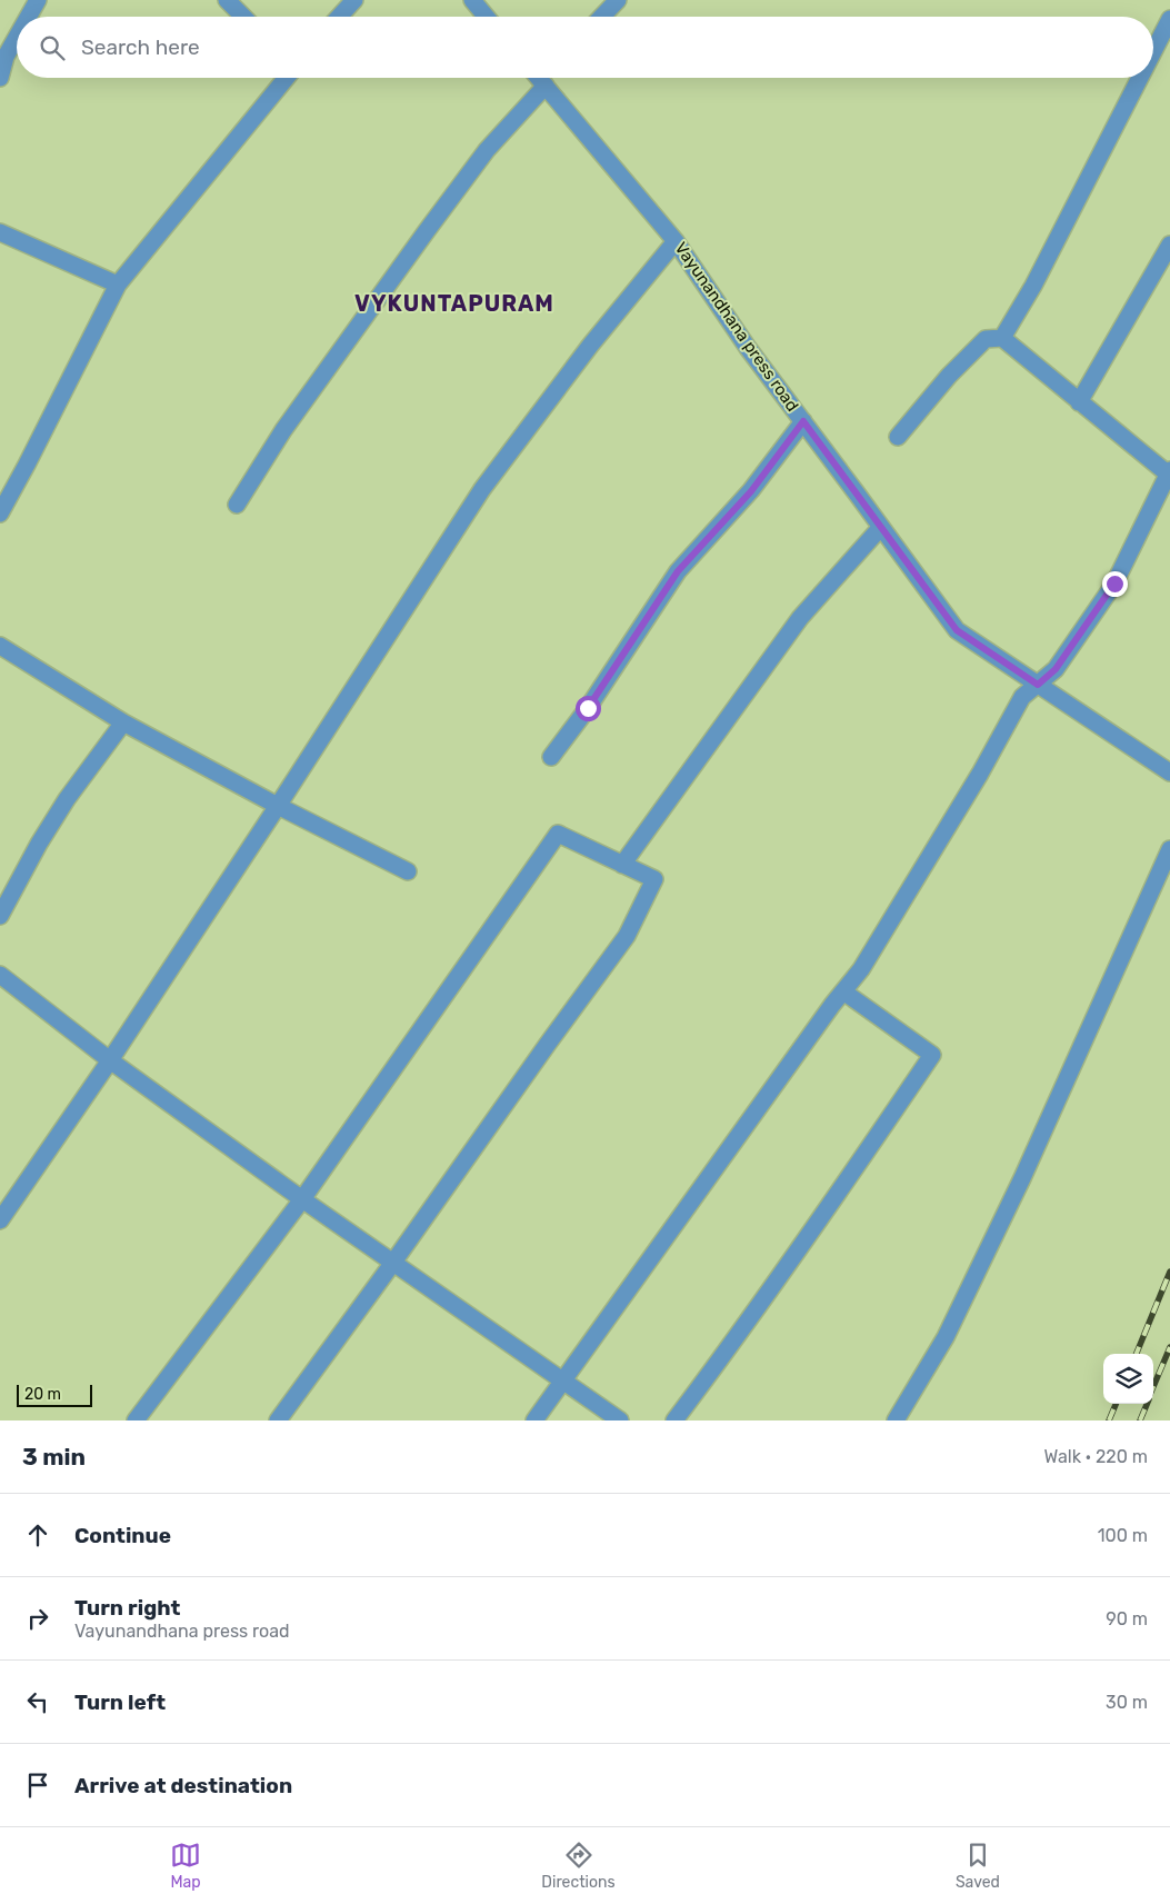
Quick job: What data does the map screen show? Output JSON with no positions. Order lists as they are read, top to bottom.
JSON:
{
  "streets": {
    "street": ["Vayunandhana press road"]
  },
  "districts": ["VYKUNTAPURAM"],
  "scale_bar": "20 m",
  "page": {
    "search": "Search here",
    "scale": "20 m",
    "heading": ["3 min", "Walk · 220 m"],
    "list": [
      ["Continue", "100 m"],
      ["Turn right", "Vayunandhana press road", "90 m"],
      ["Turn left", "30 m"],
      "Arrive at destination"
    ],
    "nav": ["Map", "Directions", "Saved"]
  }
}
